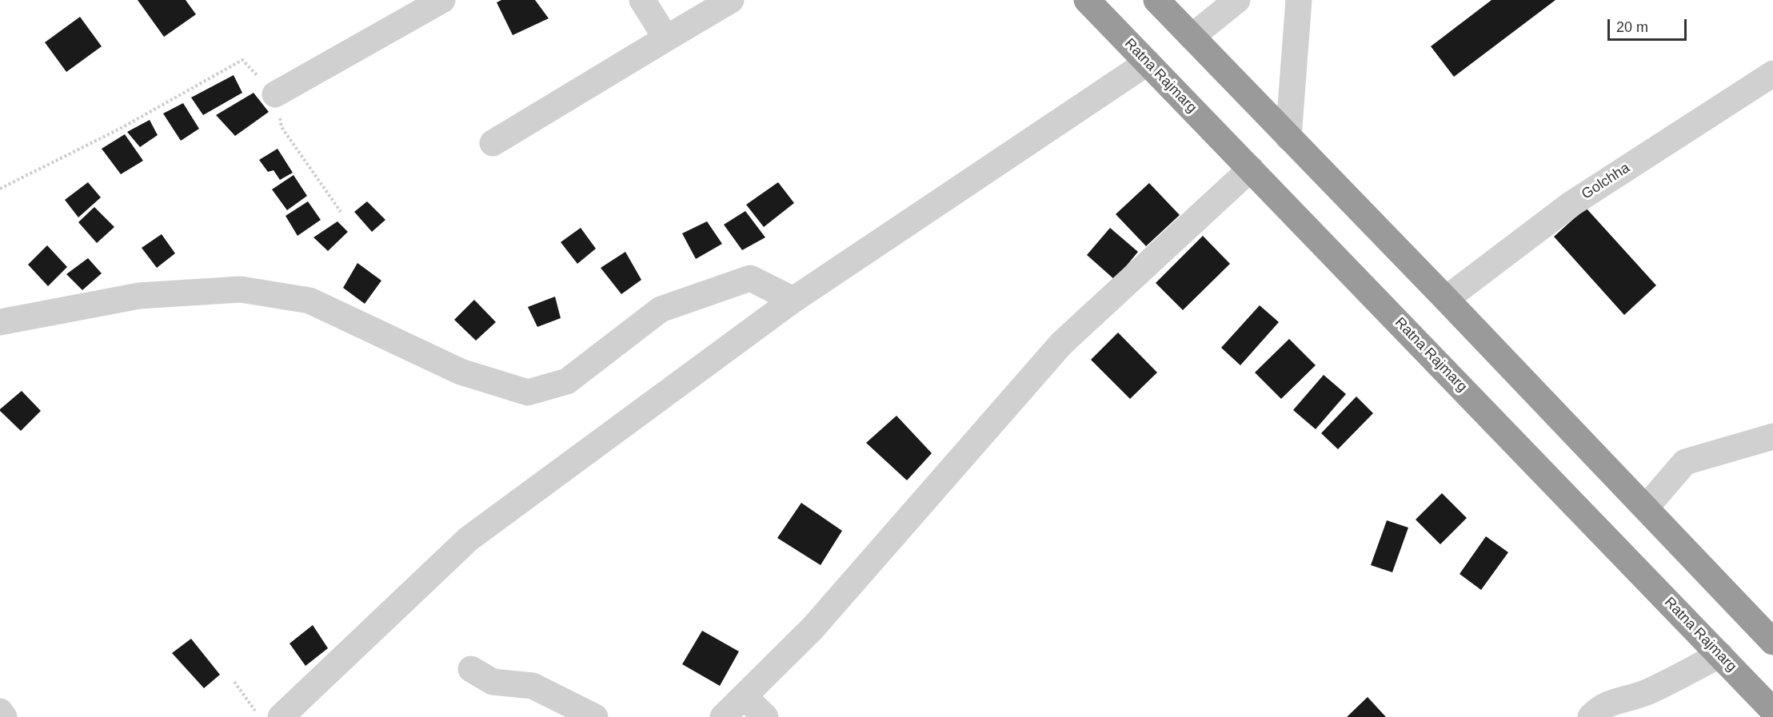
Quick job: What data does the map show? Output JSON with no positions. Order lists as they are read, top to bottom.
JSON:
{
  "streets": {
    "highway": ["Ratna Rajmarg"],
    "street": ["Golchha"]
  },
  "scale_bar": "20 m"
}
